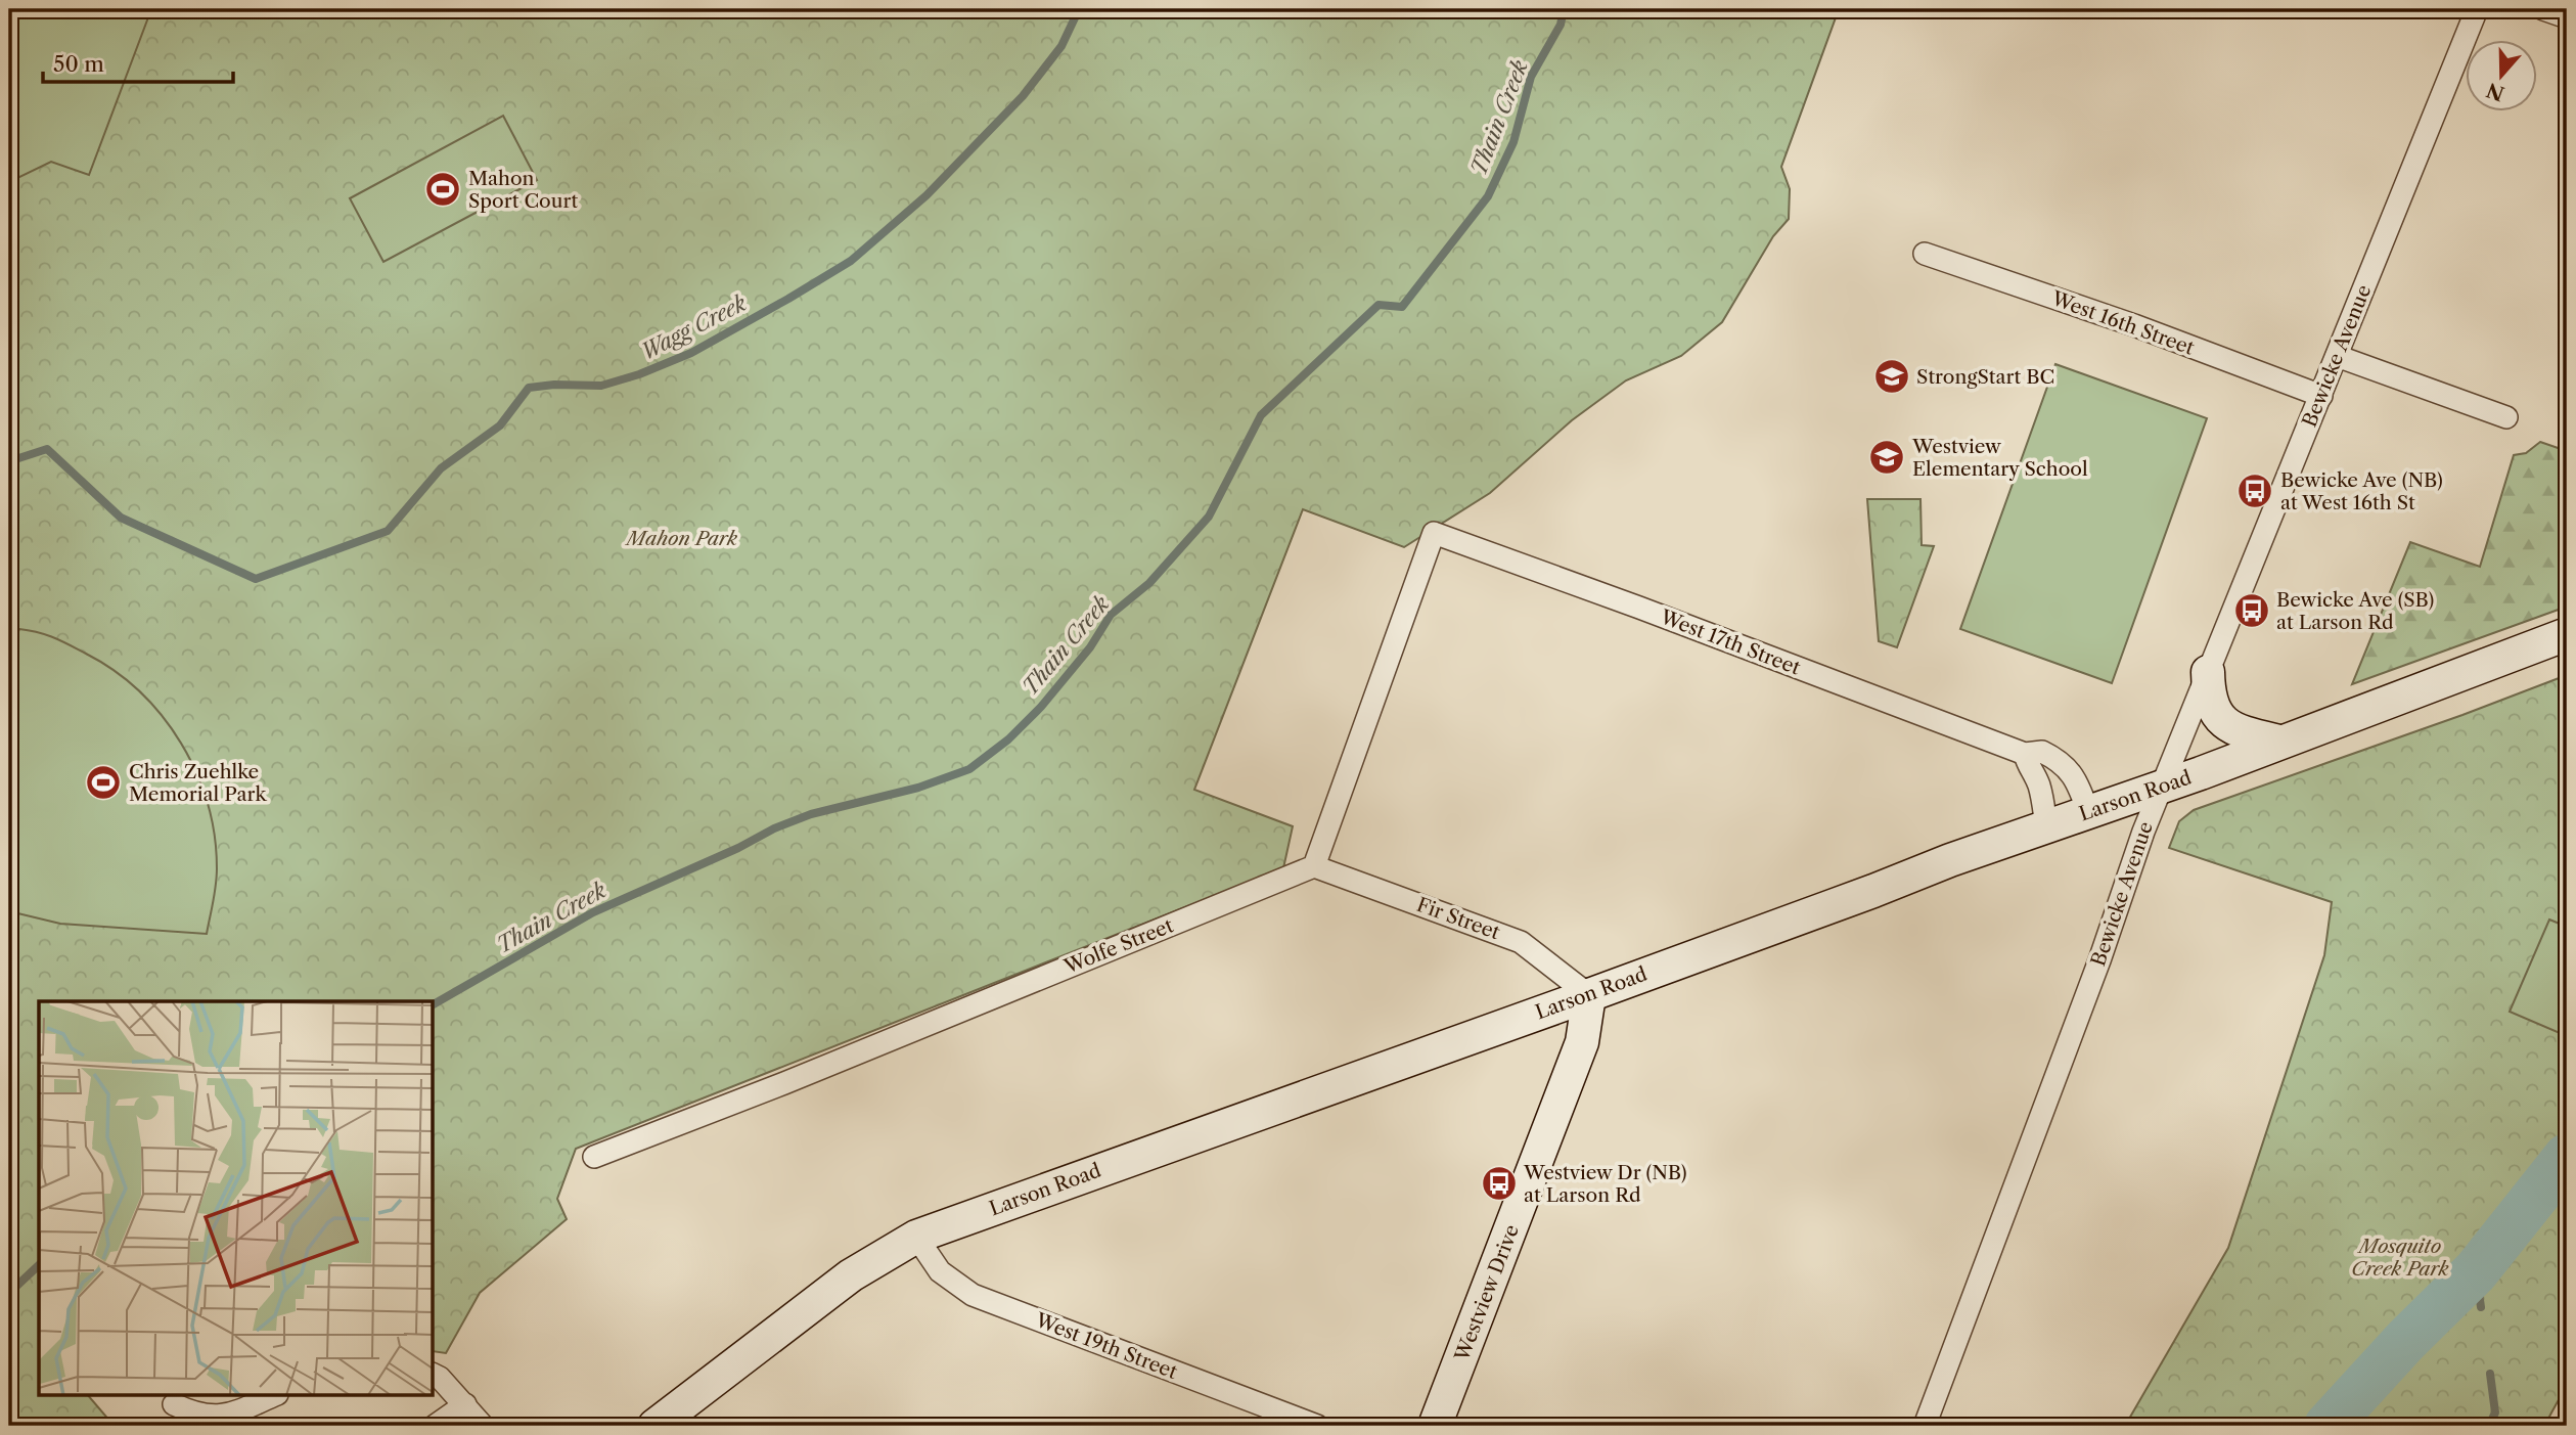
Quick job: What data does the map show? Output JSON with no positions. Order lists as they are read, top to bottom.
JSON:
{
  "streets": {
    "main road": ["Larson Road", "Westview Drive"],
    "street": [
      "West 16th Street",
      "Bewicke Avenue",
      "West 17th Street",
      "Fir Street",
      "Wolfe Street",
      "West 19th Street"
    ]
  },
  "crossings": [
    ["West 16th Street", "Bewicke Avenue"],
    ["Bewicke Avenue", "Larson Road"],
    ["West 17th Street", "Larson Road"],
    ["West 17th Street", "Fir Street"],
    ["West 17th Street", "Wolfe Street"],
    ["Larson Road", "Fir Street"],
    ["Larson Road", "Westview Drive"],
    ["Larson Road", "West 19th Street"],
    ["Fir Street", "Wolfe Street"],
    ["Fir Street", "Westview Drive"]
  ],
  "water": ["Thain Creek", "Wagg Creek"],
  "parks": ["Mahon Park", "Mosquito Creek Park"],
  "places": {
    "sports": ["Mahon Sport Court", "Chris Zuehlke Memorial Park"],
    "school or university": ["StrongStart BC", "Westview Elementary School"],
    "bus stop": ["Bewicke Ave (NB) at West 16th St", "Bewicke Ave (SB) at Larson Rd", "Westview Dr (NB) at Larson Rd"]
  },
  "scale_bar": "50 m",
  "north": "bottom"
}
